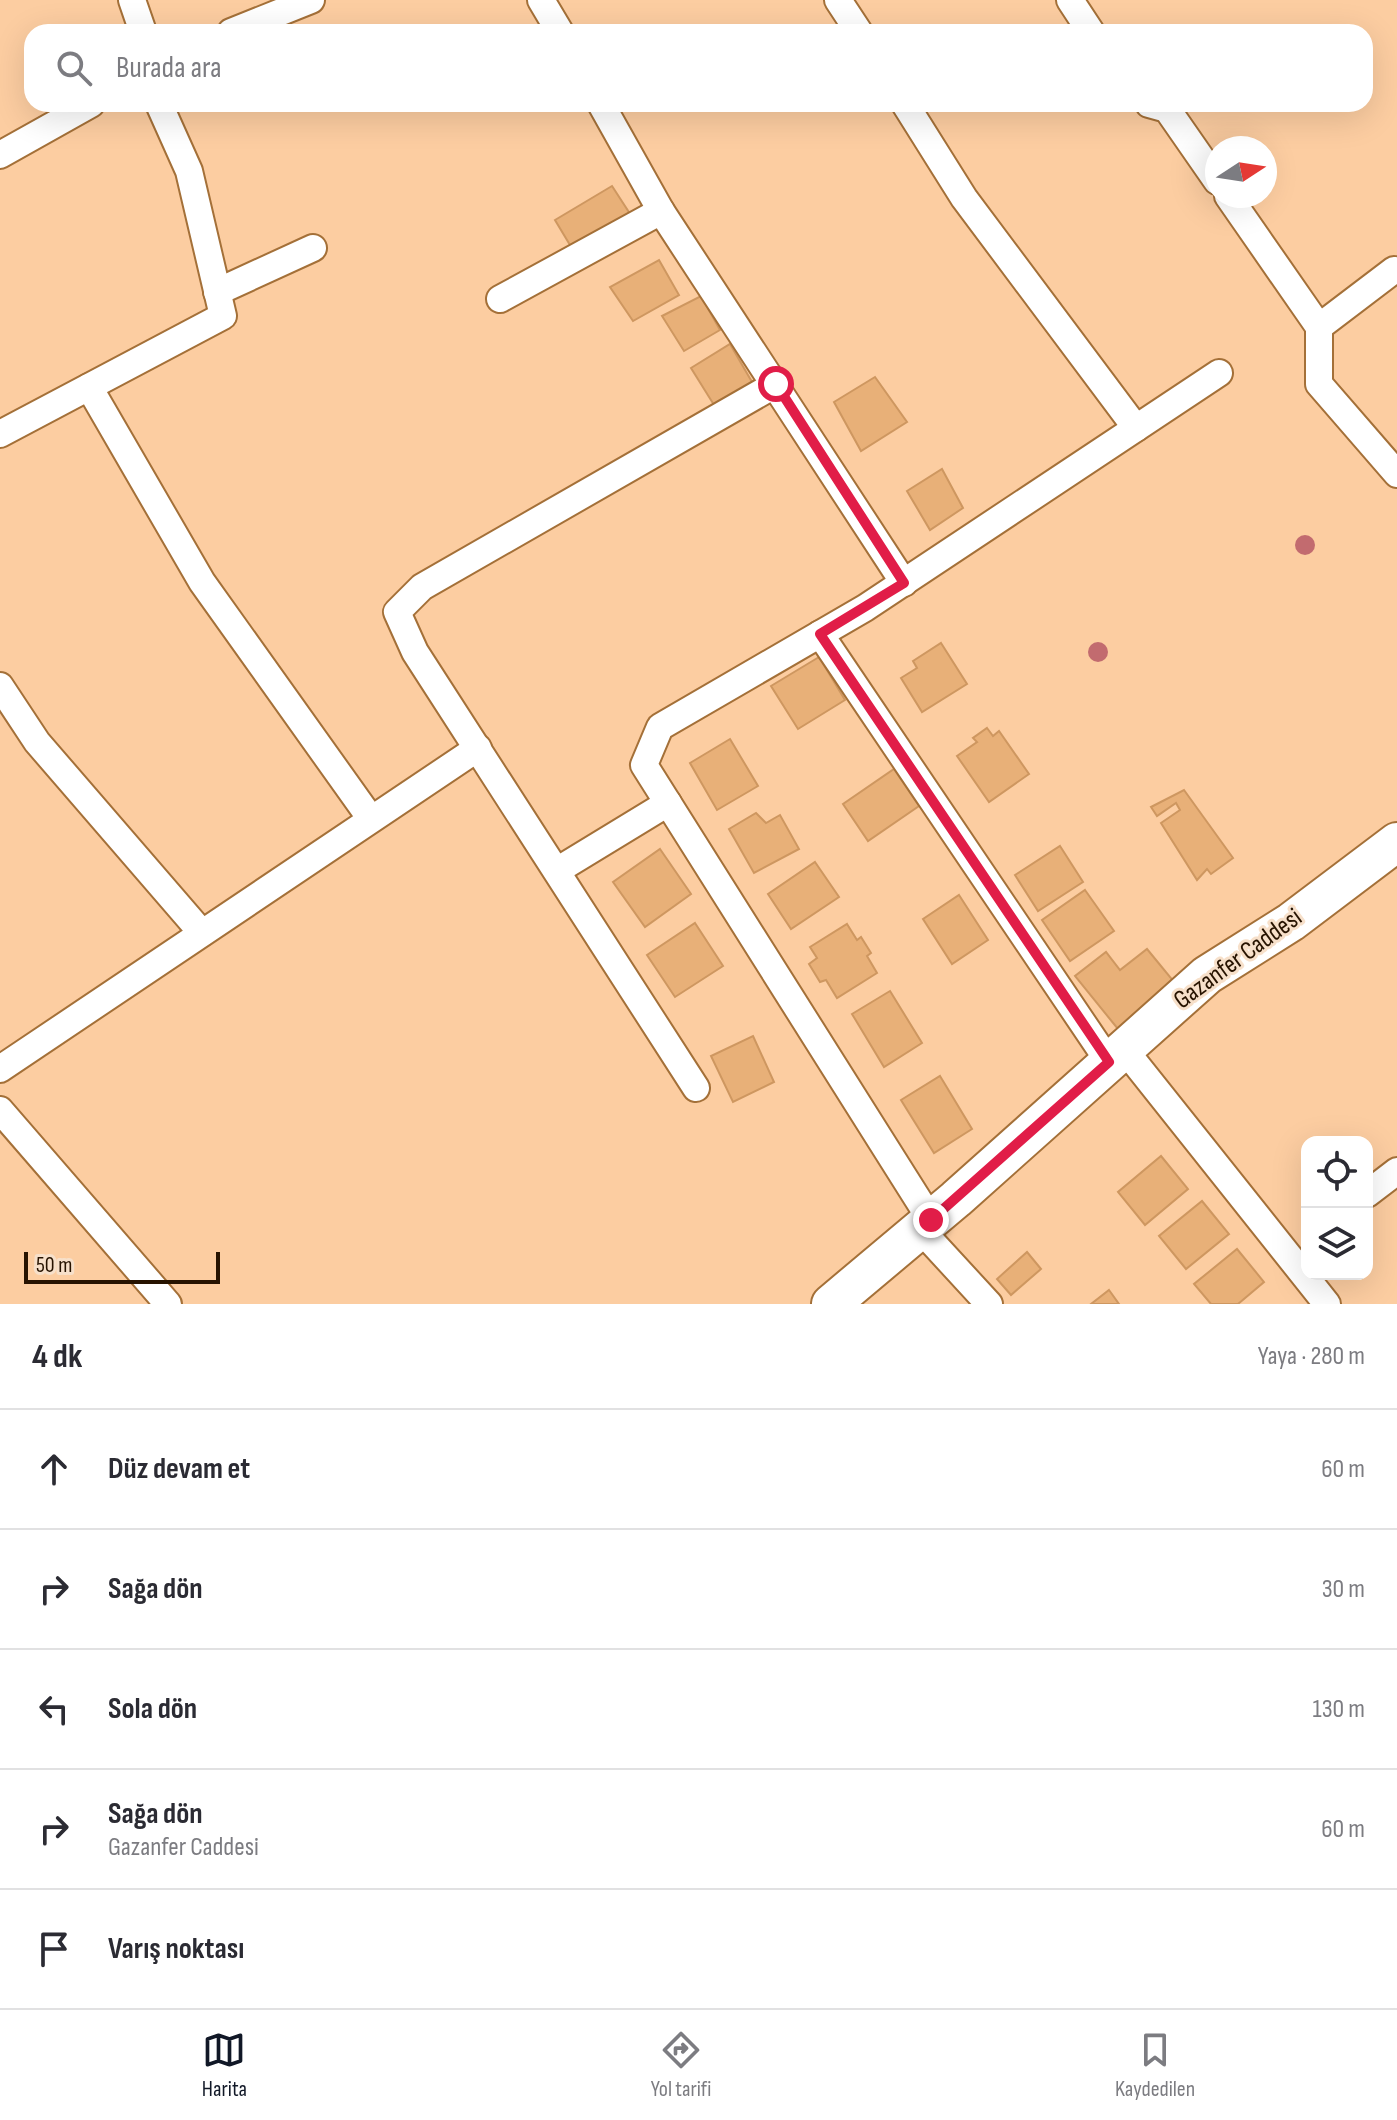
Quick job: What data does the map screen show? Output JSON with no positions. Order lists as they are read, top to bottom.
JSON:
{
  "streets": {
    "street": ["Gazanfer Caddesi"]
  },
  "scale_bar": "50 m",
  "north": "right",
  "page": {
    "search": "Burada ara",
    "scale": "50 m",
    "heading": ["4 dk", "Yaya · 280 m"],
    "list": [
      ["Düz devam et", "60 m"],
      ["Sağa dön", "30 m"],
      ["Sola dön", "130 m"],
      ["Sağa dön", "Gazanfer Caddesi", "60 m"],
      "Varış noktası"
    ],
    "nav": ["Harita", "Yol tarifi", "Kaydedilen"]
  }
}
